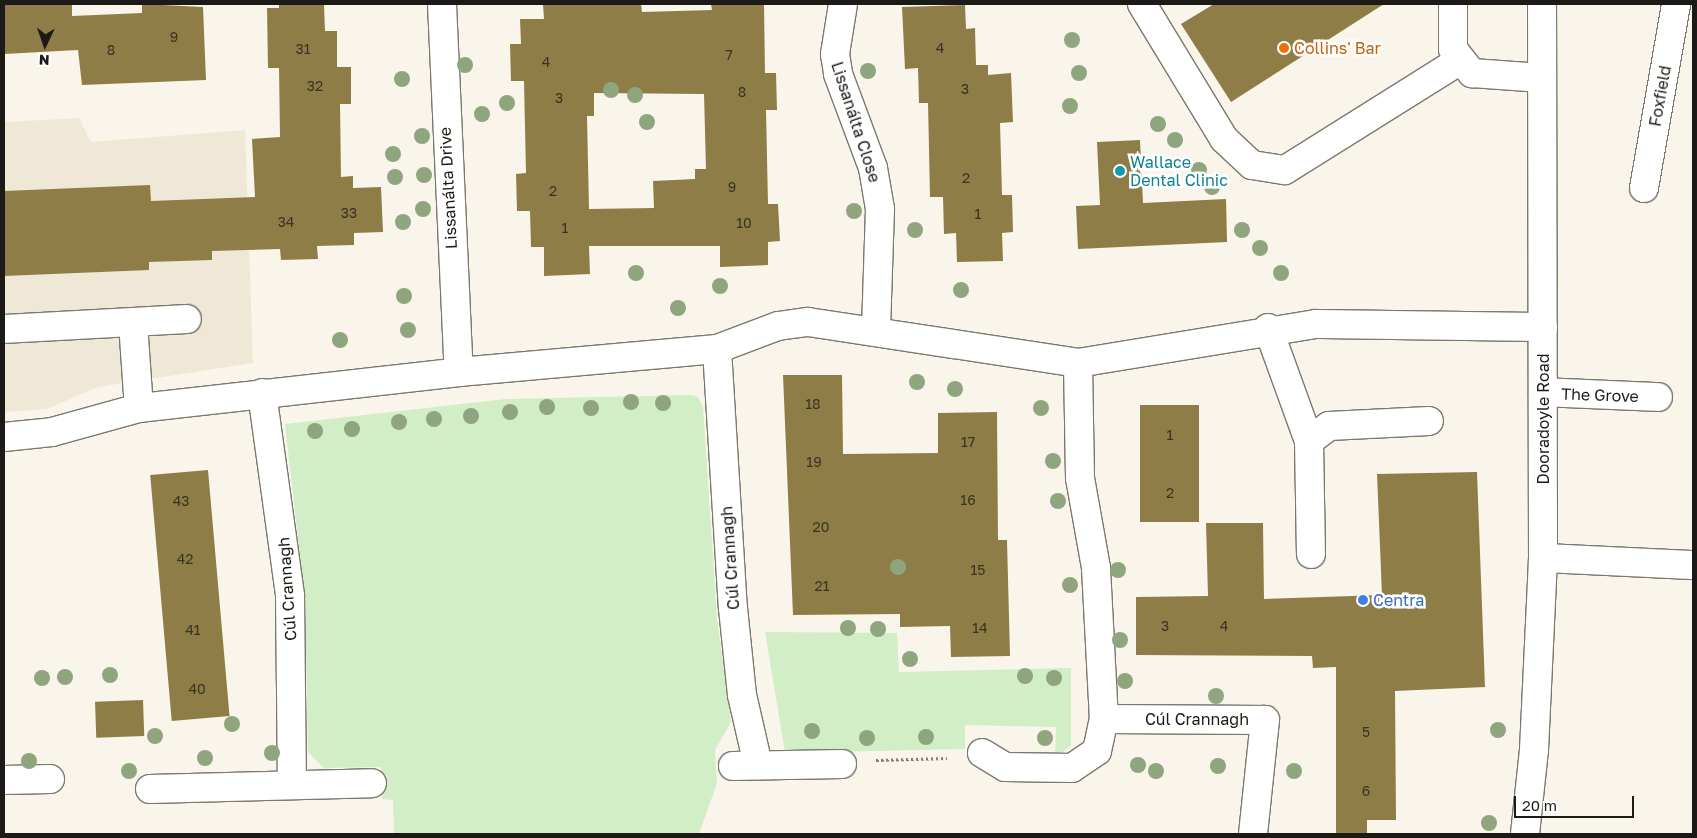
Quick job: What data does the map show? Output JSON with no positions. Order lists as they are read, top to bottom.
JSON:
{
  "streets": {
    "street": [
      "Foxfield",
      "Lissanálta Close",
      "Lissanálta Drive",
      "The Grove",
      "Dooradoyle Road",
      "Cúl Crannagh"
    ]
  },
  "crossings": [
    ["The Grove", "Dooradoyle Road"]
  ],
  "places": ["Collins' Bar", "Wallace Dental Clinic", "Centra"],
  "house_numbers": [
    "9",
    "4",
    "31",
    "8",
    "7",
    "4",
    "32",
    "3",
    "8",
    "3",
    "2",
    "9",
    "2",
    "33",
    "1",
    "34",
    "10",
    "1",
    "18",
    "1",
    "17",
    "19",
    "2",
    "16",
    "43",
    "20",
    "42",
    "15",
    "21",
    "3",
    "4",
    "14",
    "41",
    "40",
    "5",
    "6"
  ],
  "scale_bar": "20 m",
  "north": "bottom"
}
